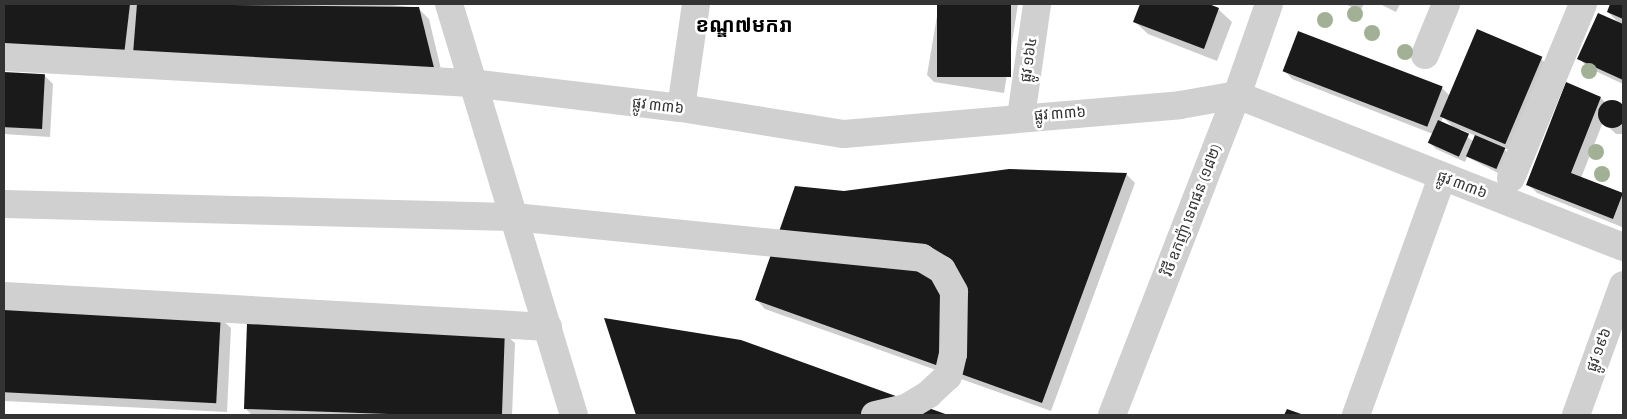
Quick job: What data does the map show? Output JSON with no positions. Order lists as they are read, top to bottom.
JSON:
{
  "streets": {
    "street": [
      "ផ្លូវ ១៦៤",
      "ផ្លូវ ៣៣៦",
      "វិថី ឧកញ៉ា ទេពផន (១៨២)",
      "ផ្លូវ ១៩៦"
    ]
  },
  "crossings": [
    ["ផ្លូវ ១៦៤", "ផ្លូវ ៣៣៦"],
    ["ផ្លូវ ៣៣៦", "វិថី ឧកញ៉ា ទេពផន (១៨២)"]
  ],
  "districts": ["ខណ្ឌ៧មករា"]
}
